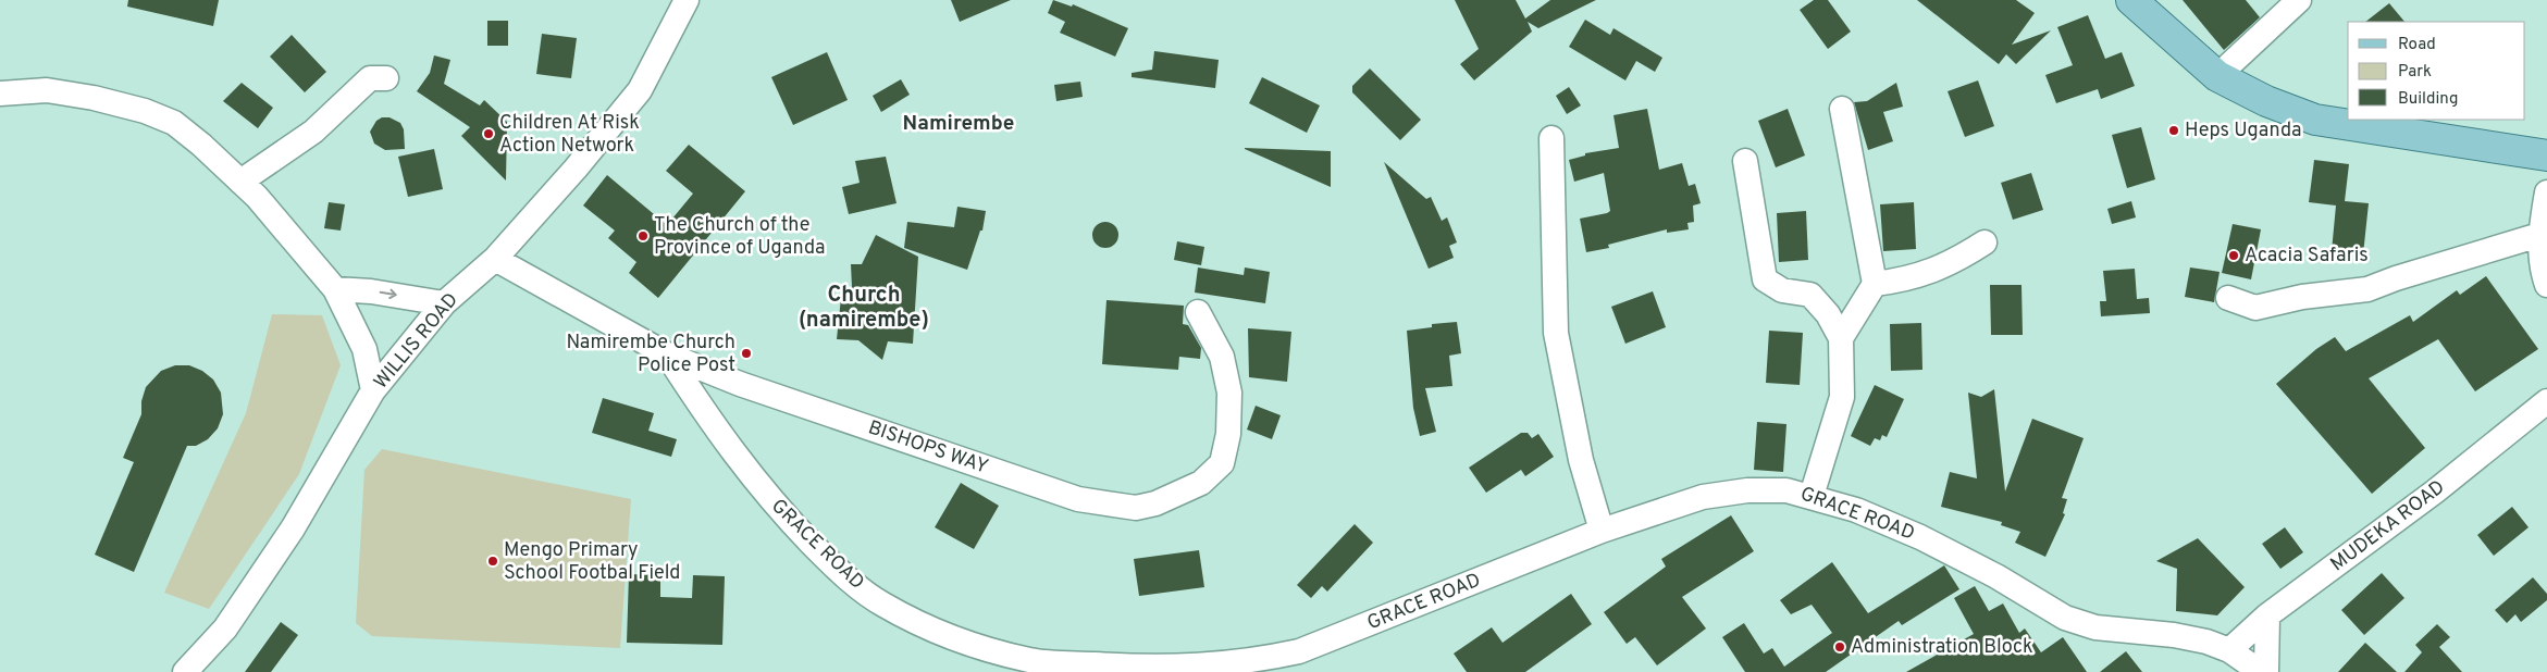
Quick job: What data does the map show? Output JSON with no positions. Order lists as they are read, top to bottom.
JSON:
{
  "streets": {
    "street": [
      "WILLIS ROAD",
      "BISHOPS WAY",
      "GRACE ROAD",
      "MUDEKA ROAD"
    ]
  },
  "crossings": [
    ["WILLIS ROAD", "BISHOPS WAY"],
    ["BISHOPS WAY", "GRACE ROAD"],
    ["GRACE ROAD", "MUDEKA ROAD"]
  ],
  "districts": ["Namirembe", "Church (namirembe)"],
  "places": [
    "Heps Uganda",
    "Children At Risk Action Network",
    "The Church of the Province of Uganda",
    "Acacia Safaris",
    "Namirembe Church Police Post",
    "Mengo Primary School Footbal Field",
    "Administration Block"
  ],
  "legend": ["Road", "Park", "Building"]
}
